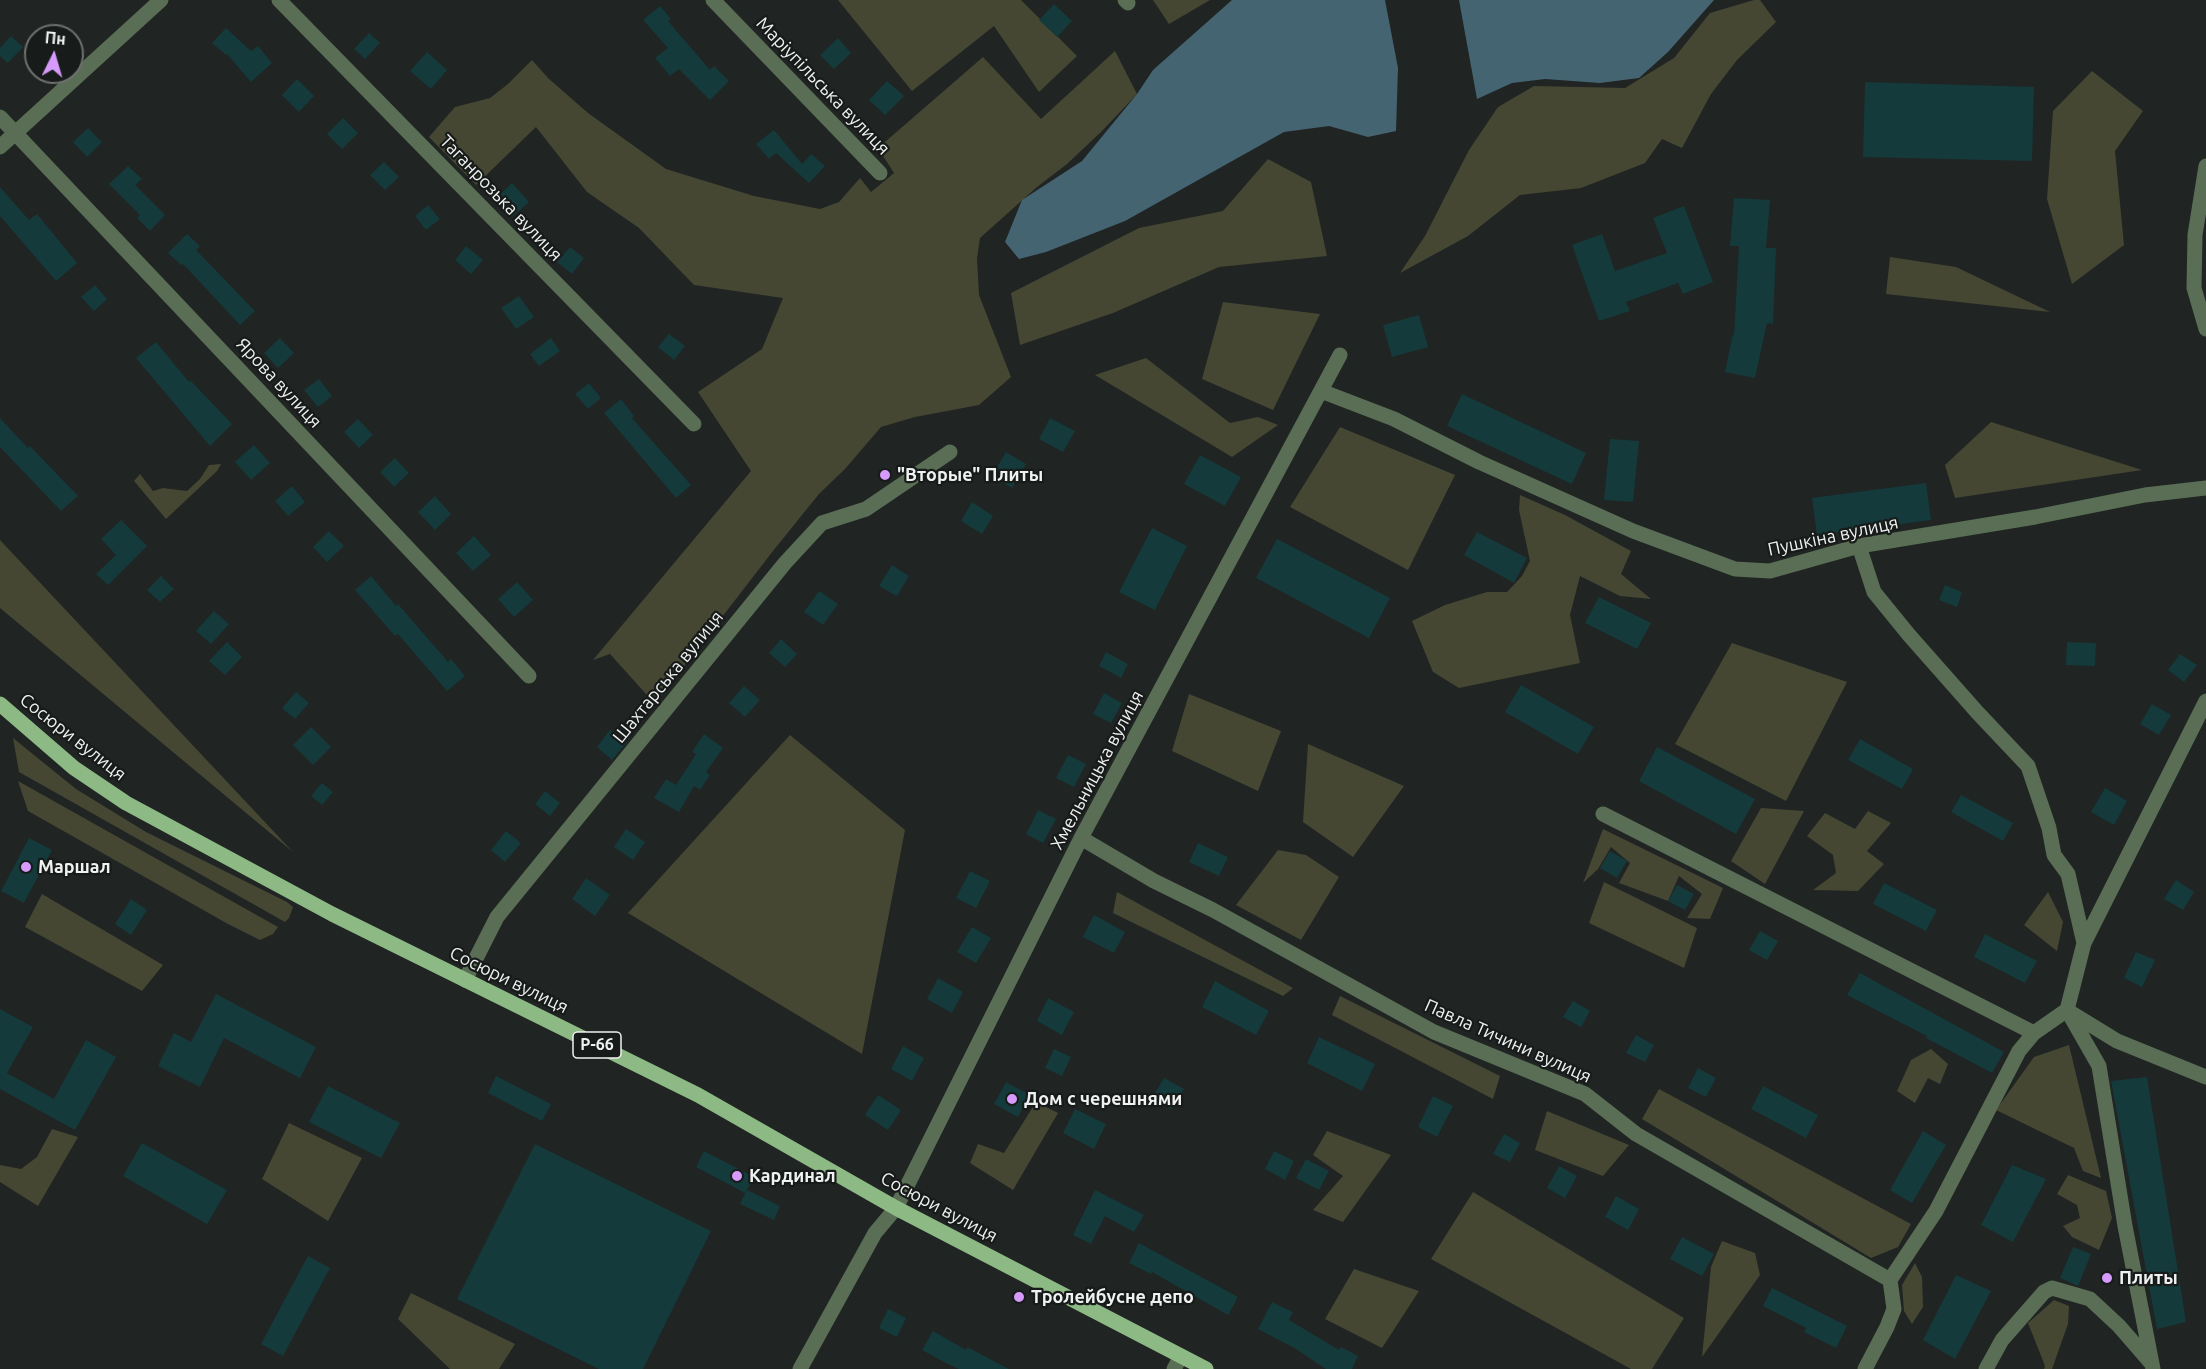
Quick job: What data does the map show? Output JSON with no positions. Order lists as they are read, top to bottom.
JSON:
{
  "streets": {
    "main road": ["Сосюри вулиця", "Р-66"],
    "street": [
      "Маріупільська вулиця",
      "Таганрозька вулиця",
      "Ярова вулиця",
      "Пушкіна вулиця",
      "Шахтарська вулиця",
      "Хмельницька вулиця",
      "Павла Тичини вулиця"
    ]
  },
  "crossings": [
    ["Пушкіна вулиця", "Хмельницька вулиця"],
    ["Шахтарська вулиця", "Сосюри вулиця"],
    ["Сосюри вулиця", "Хмельницька вулиця"],
    ["Хмельницька вулиця", "Павла Тичини вулиця"]
  ],
  "places": [
    "\"Вторые\" Плиты",
    "Маршал",
    "Дом с черешнями",
    "Кардинал",
    "Плиты",
    "Тролейбусне депо"
  ],
  "north": "top"
}
